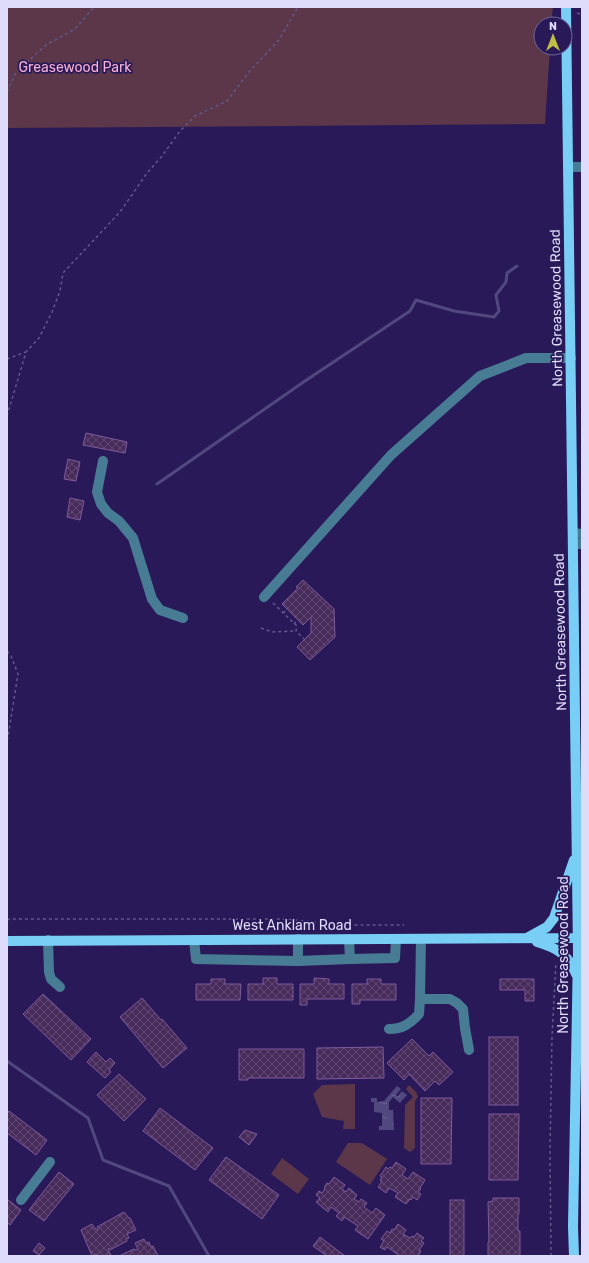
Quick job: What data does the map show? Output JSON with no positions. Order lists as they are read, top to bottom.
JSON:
{
  "streets": {
    "main road": ["North Greasewood Road", "West Anklam Road"]
  },
  "crossings": [
    ["North Greasewood Road", "West Anklam Road"]
  ],
  "parks": ["Greasewood Park"],
  "north": "top"
}
